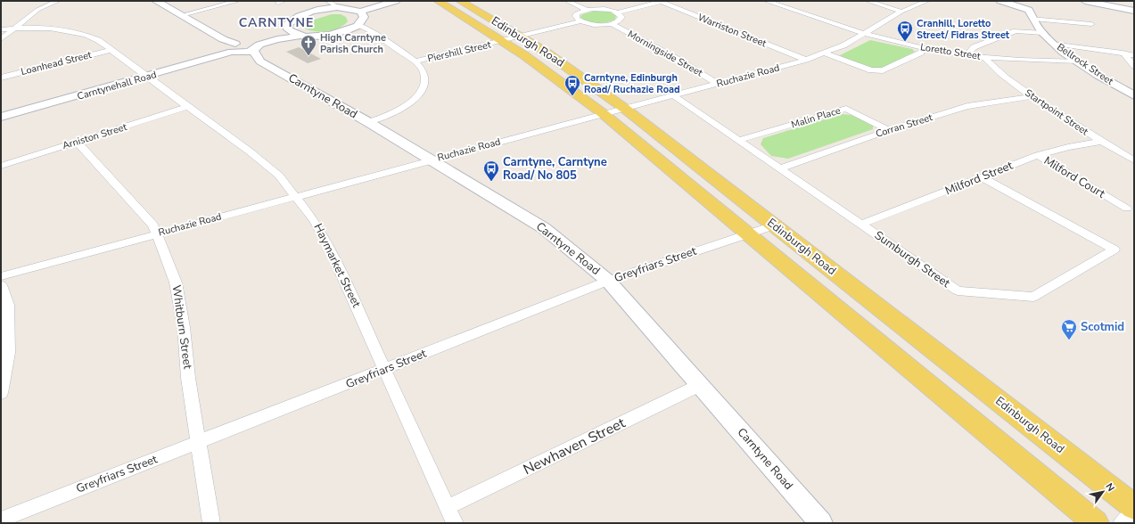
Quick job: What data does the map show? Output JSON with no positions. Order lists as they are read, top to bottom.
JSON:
{
  "streets": {
    "main road": ["Edinburgh Road"],
    "street": [
      "Warriston Street",
      "Piershill Street",
      "Loretto Street",
      "Morningside Street",
      "Loanhead Street",
      "Bellrock Street",
      "Ruchazie Road",
      "Carntynehall Road",
      "Carntyne Road",
      "Startpoint Street",
      "Malin Place",
      "Corran Street",
      "Arniston Street",
      "Milford Court",
      "Milford Street",
      "Sumburgh Street",
      "Greyfriars Street",
      "Haymarket Street",
      "Whitburn Street",
      "Newhaven Street"
    ]
  },
  "crossings": [
    ["Warriston Street", "Ruchazie Road"],
    ["Edinburgh Road", "Piershill Street"],
    ["Edinburgh Road", "Ruchazie Road"],
    ["Edinburgh Road", "Greyfriars Street"],
    ["Loretto Street", "Bellrock Street"],
    ["Loretto Street", "Ruchazie Road"],
    ["Loretto Street", "Startpoint Street"],
    ["Morningside Street", "Ruchazie Road"],
    ["Loanhead Street", "Haymarket Street"],
    ["Ruchazie Road", "Carntyne Road"],
    ["Ruchazie Road", "Sumburgh Street"],
    ["Ruchazie Road", "Haymarket Street"],
    ["Ruchazie Road", "Whitburn Street"],
    ["Carntynehall Road", "Haymarket Street"],
    ["Carntyne Road", "Greyfriars Street"],
    ["Carntyne Road", "Newhaven Street"],
    ["Startpoint Street", "Corran Street"],
    ["Startpoint Street", "Milford Street"],
    ["Malin Place", "Corran Street"],
    ["Malin Place", "Sumburgh Street"],
    ["Corran Street", "Sumburgh Street"],
    ["Arniston Street", "Haymarket Street"],
    ["Arniston Street", "Whitburn Street"],
    ["Milford Court", "Milford Street"],
    ["Milford Street", "Sumburgh Street"],
    ["Greyfriars Street", "Haymarket Street"],
    ["Greyfriars Street", "Whitburn Street"],
    ["Haymarket Street", "Newhaven Street"]
  ],
  "districts": ["CARNTYNE"],
  "places": {
    "bus stop": ["Cranhill, Loretto Street/ Fidras Street", "Carntyne, Edinburgh Road/ Ruchazie Road", "Carntyne, Carntyne Road/ No 805"],
    "church": ["High Carntyne Parish Church"],
    "supermarket": ["Scotmid"]
  },
  "north": "top right"
}
